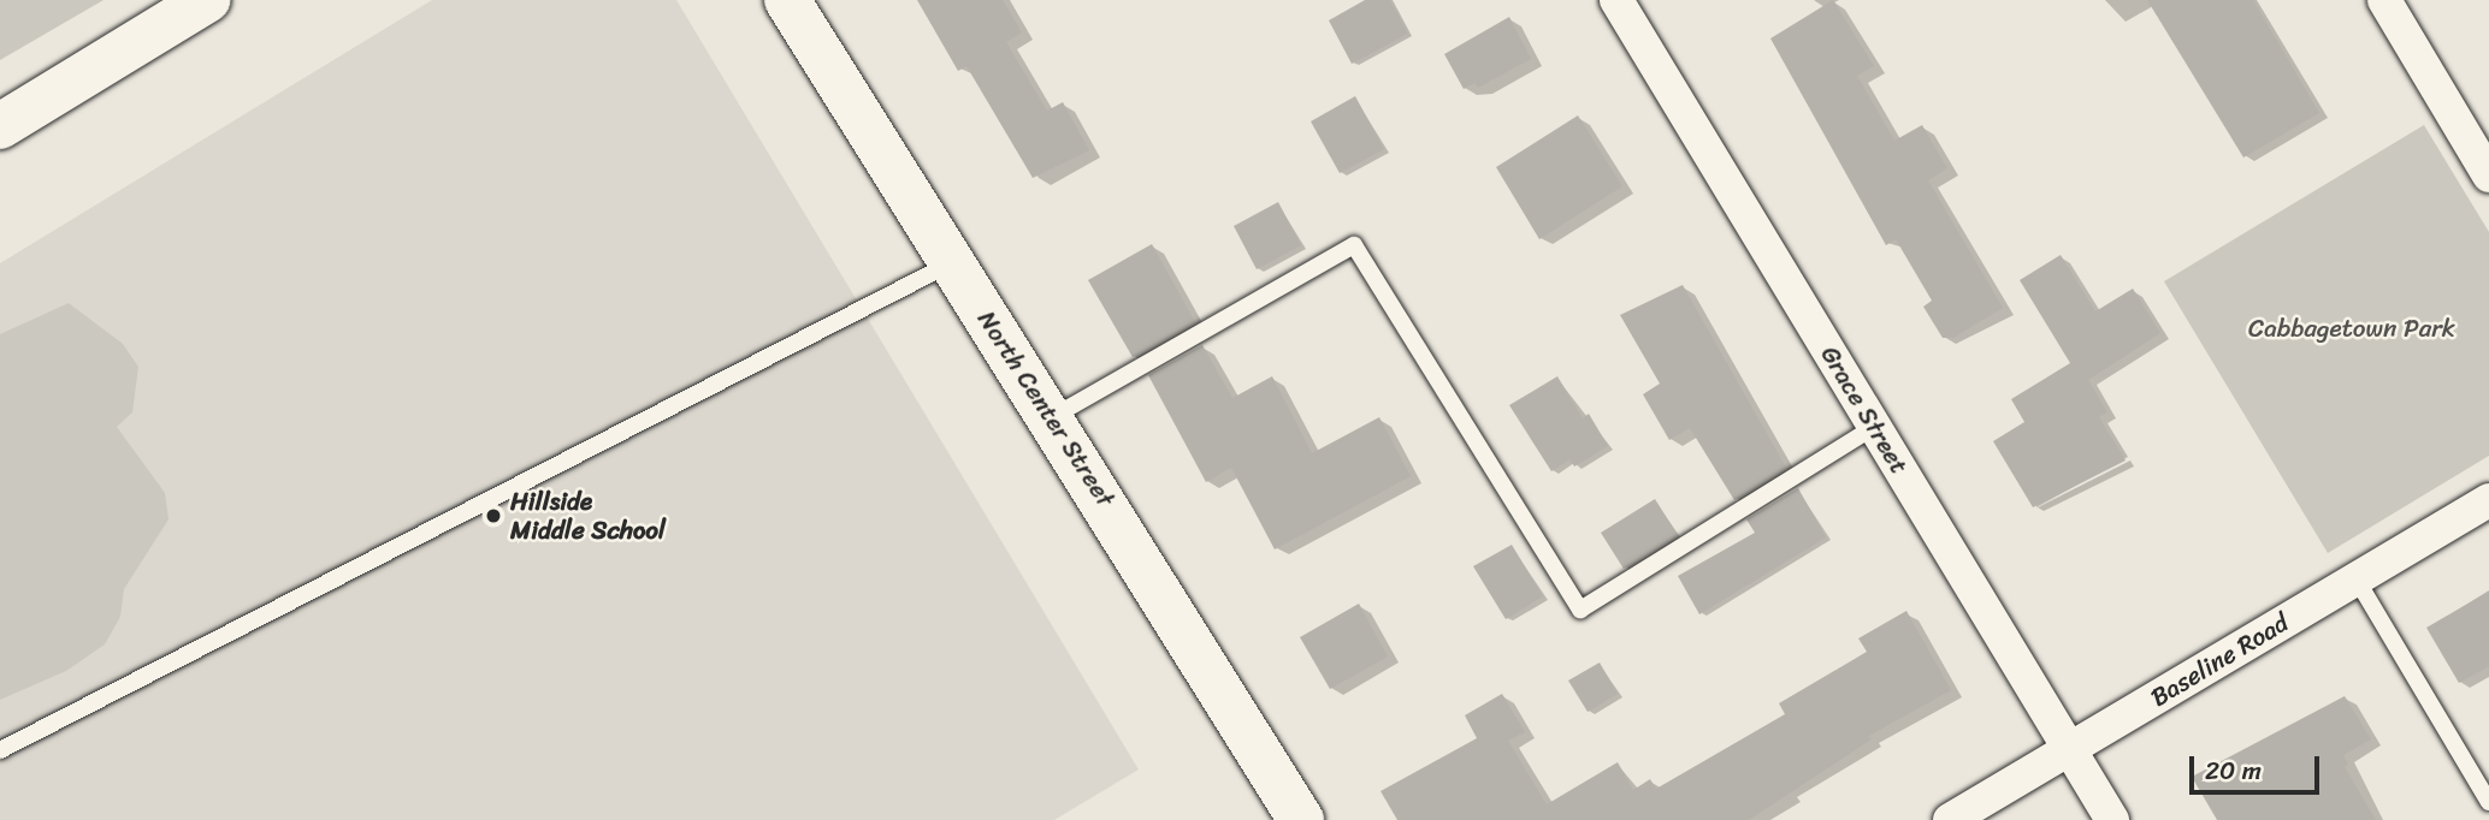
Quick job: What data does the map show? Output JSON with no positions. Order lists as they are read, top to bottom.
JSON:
{
  "streets": {
    "main road": ["North Center Street"],
    "street": ["Grace Street", "Baseline Road"]
  },
  "crossings": [
    ["Grace Street", "Baseline Road"]
  ],
  "parks": ["Cabbagetown Park"],
  "places": ["Hillside Middle School"],
  "scale_bar": "20 m"
}
